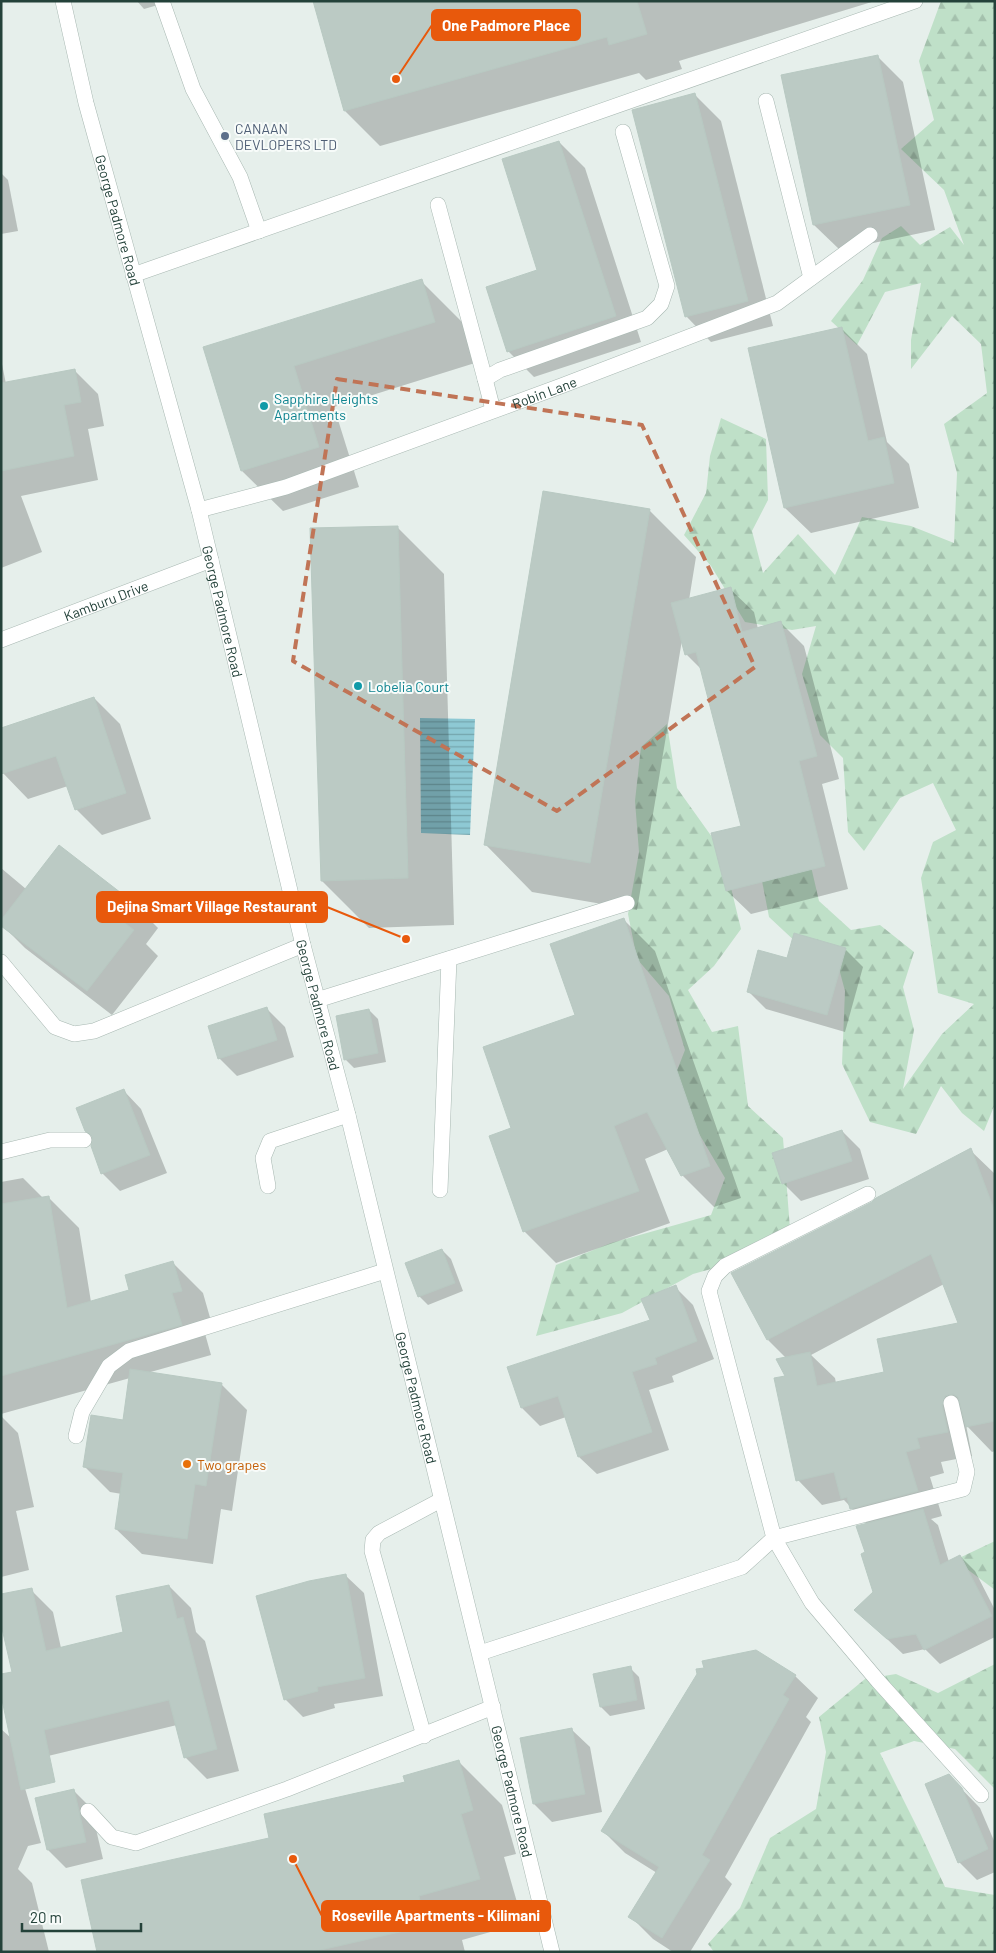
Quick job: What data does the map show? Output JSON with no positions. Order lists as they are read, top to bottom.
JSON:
{
  "streets": {
    "street": ["George Padmore Road", "Robin Lane", "Kamburu Drive"]
  },
  "crossings": [
    ["George Padmore Road", "Robin Lane"],
    ["George Padmore Road", "Kamburu Drive"]
  ],
  "places": [
    "One Padmore Place",
    "CANAAN DEVLOPERS LTD",
    "Sapphire Heights Apartments",
    "Lobelia Court",
    "Dejina Smart Village Restaurant",
    "Two grapes",
    "Roseville Apartments - Kilimani"
  ],
  "scale_bar": "20 m"
}
